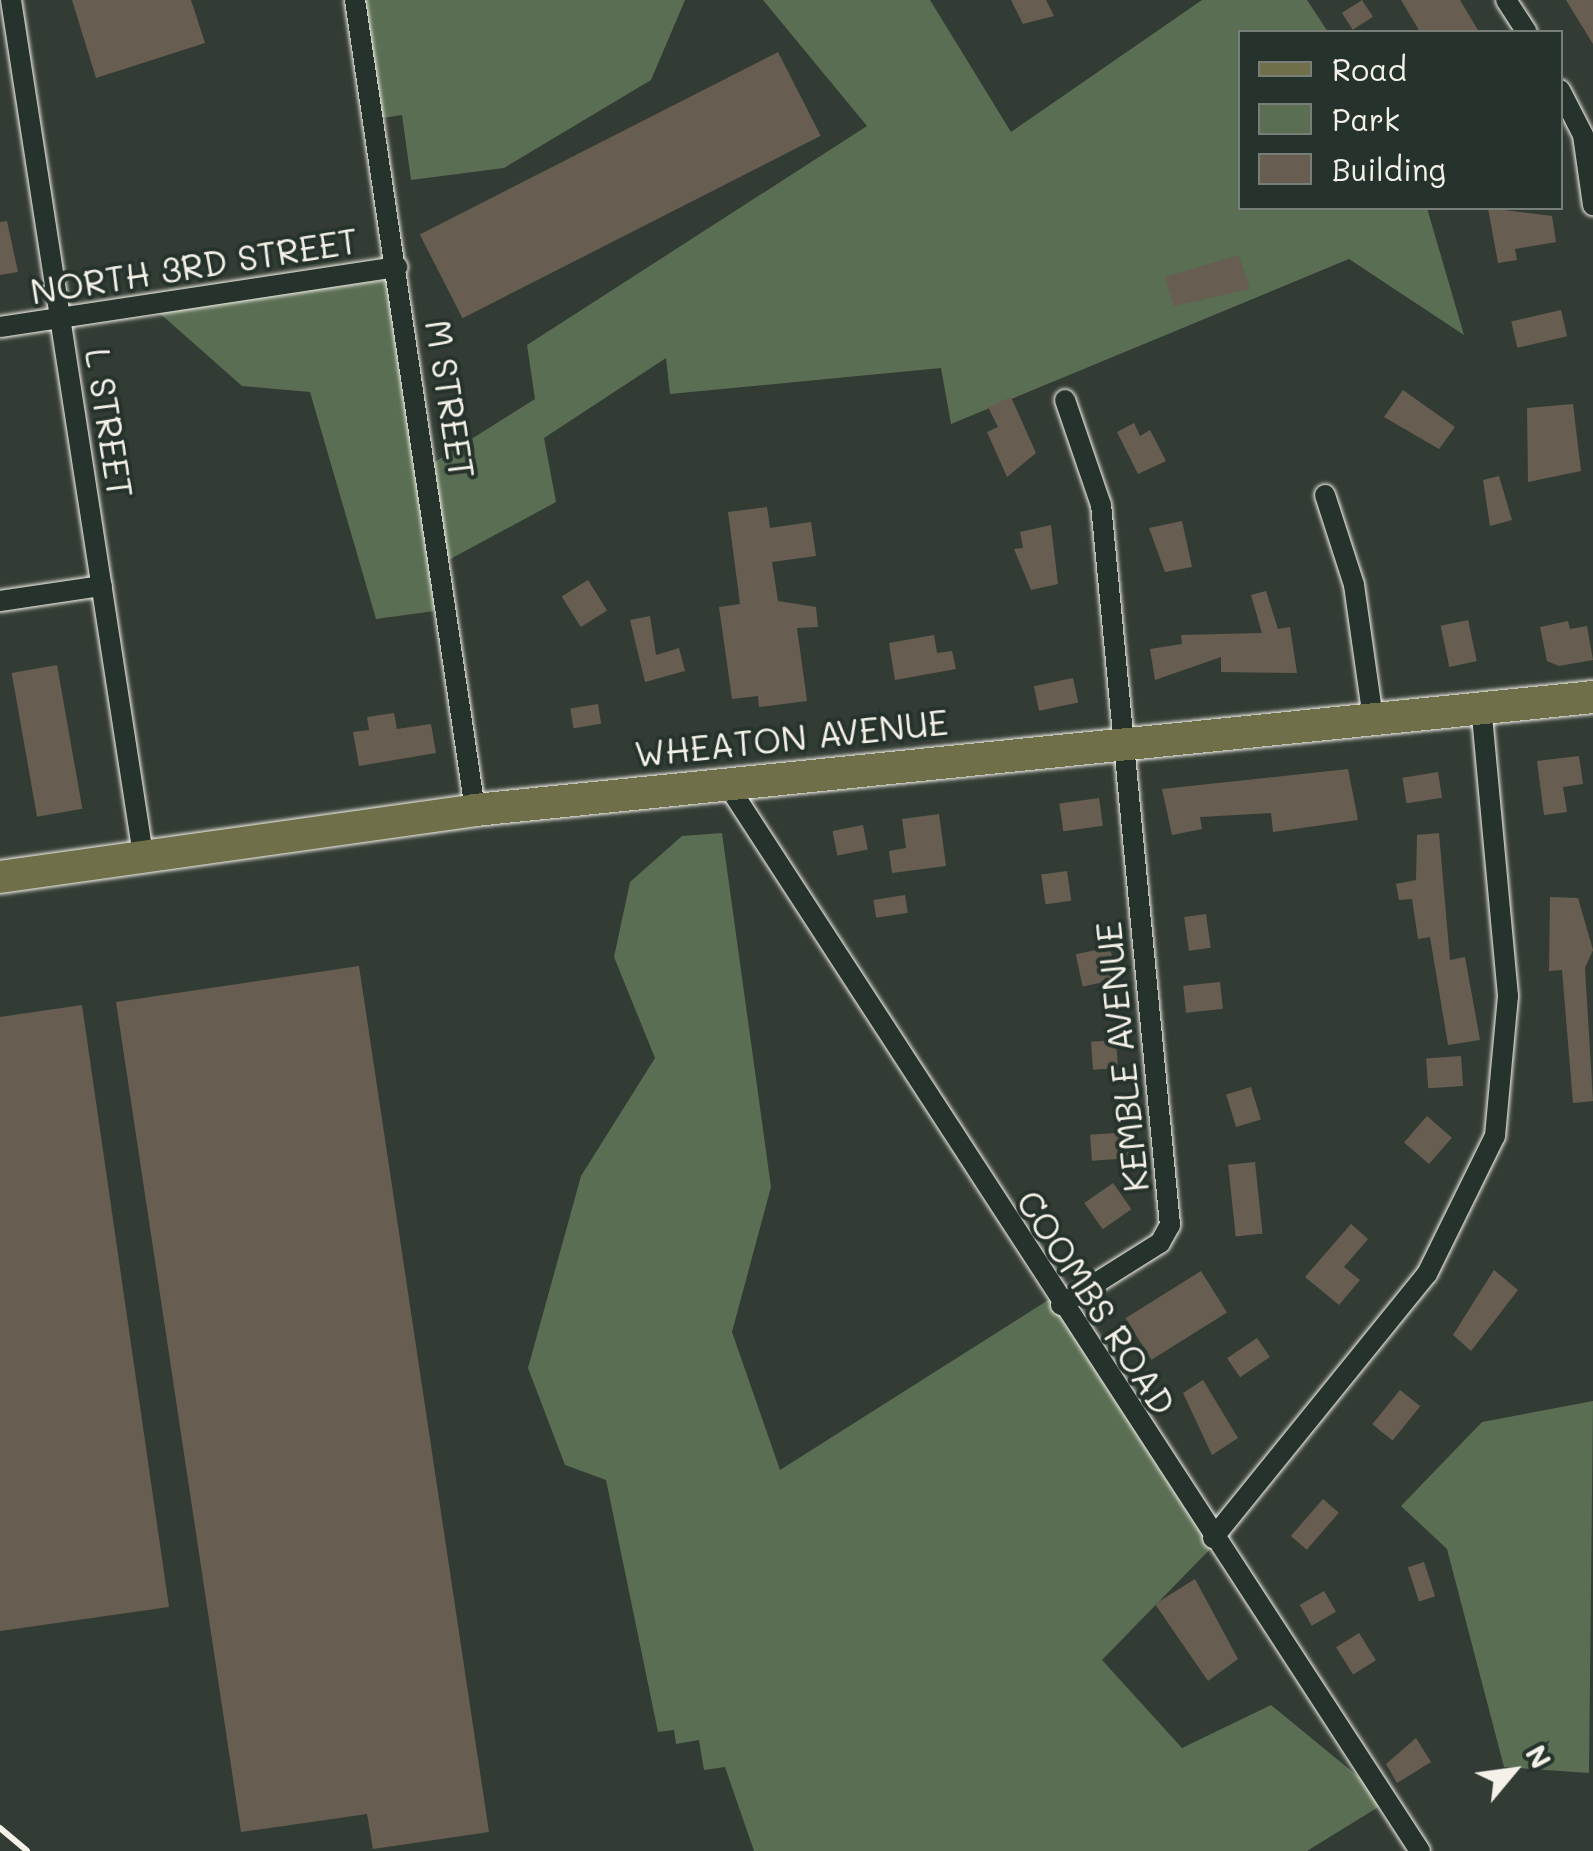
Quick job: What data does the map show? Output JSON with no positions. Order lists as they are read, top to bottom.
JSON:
{
  "streets": {
    "main road": ["WHEATON AVENUE"],
    "street": [
      "NORTH 3RD STREET",
      "M STREET",
      "L STREET",
      "KEMBLE AVENUE",
      "COOMBS ROAD"
    ]
  },
  "crossings": [
    ["NORTH 3RD STREET", "M STREET"],
    ["NORTH 3RD STREET", "L STREET"],
    ["M STREET", "WHEATON AVENUE"],
    ["L STREET", "WHEATON AVENUE"],
    ["WHEATON AVENUE", "KEMBLE AVENUE"],
    ["WHEATON AVENUE", "COOMBS ROAD"],
    ["KEMBLE AVENUE", "COOMBS ROAD"]
  ],
  "legend": ["Road", "Park", "Building"],
  "north": "top right"
}
